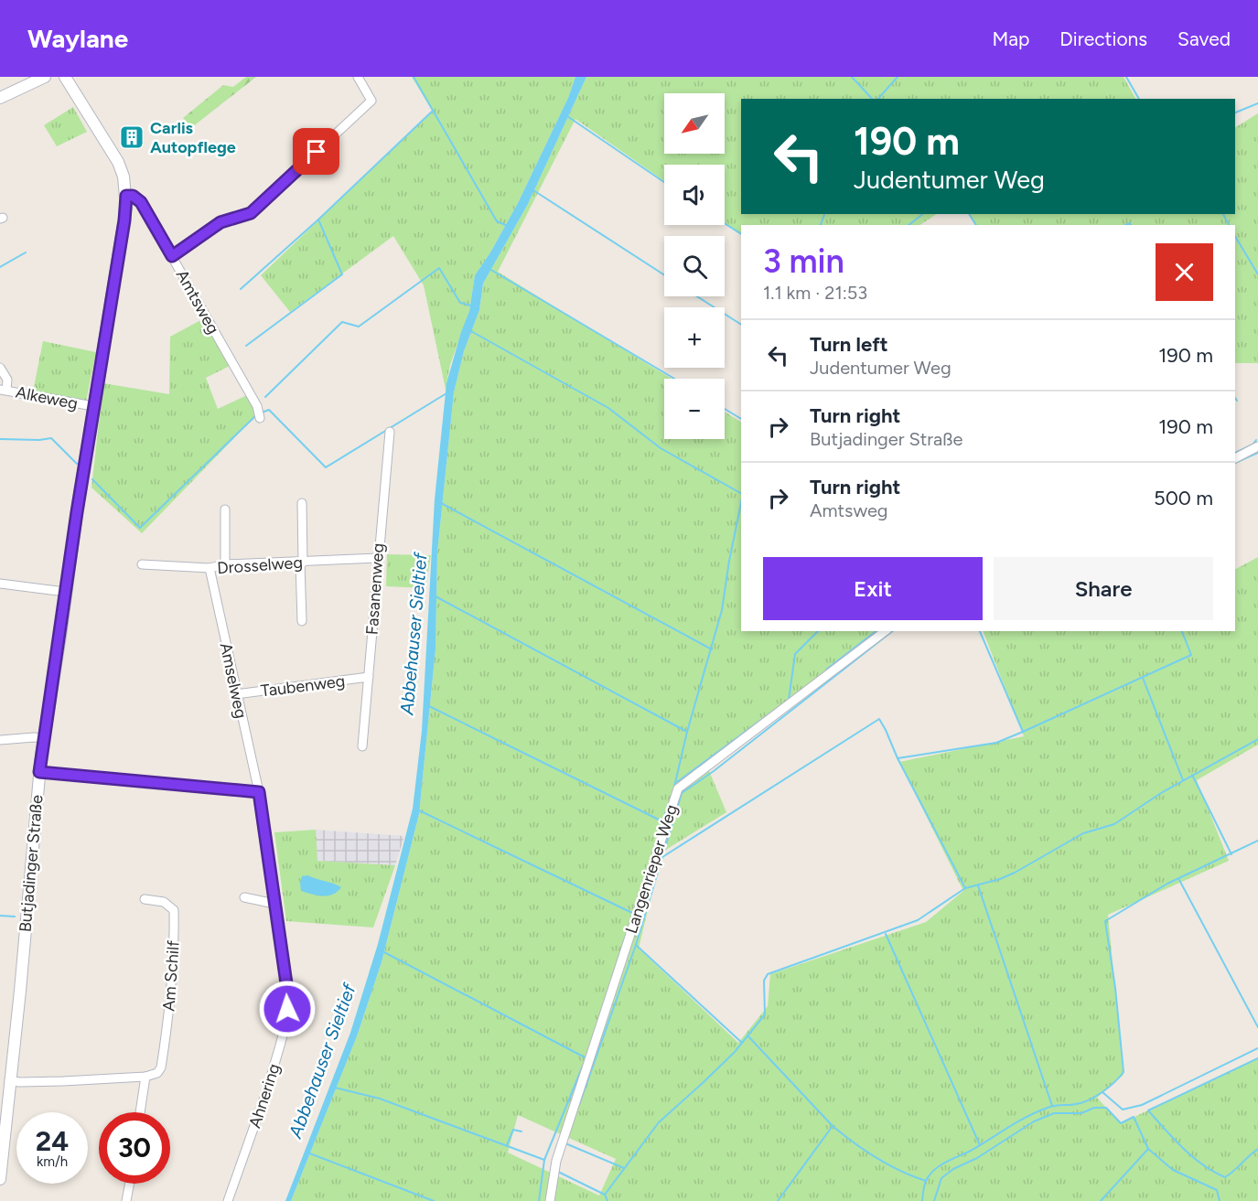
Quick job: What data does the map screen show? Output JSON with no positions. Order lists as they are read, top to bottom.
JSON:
{
  "streets": {
    "main road": ["Butjadinger Straße"],
    "street": [
      "Amtsweg",
      "Alkeweg",
      "Drosselweg",
      "Fasanenweg",
      "Amselweg",
      "Taubenweg",
      "Langenrieper Weg",
      "Am Schilf",
      "Ahnering"
    ]
  },
  "crossings": [
    ["Amtsweg", "Butjadinger Straße"],
    ["Alkeweg", "Butjadinger Straße"],
    ["Drosselweg", "Fasanenweg"],
    ["Drosselweg", "Amselweg"],
    ["Fasanenweg", "Taubenweg"],
    ["Amselweg", "Taubenweg"],
    ["Amselweg", "Ahnering"]
  ],
  "water": ["Abbehauser Sieltief"],
  "places": {
    "building": ["Carlis Autopflege"]
  },
  "north": "bottom left",
  "page": {
    "header": "Waylane",
    "nav": ["Map", "Directions", "Saved"],
    "map_buttons": ["+", "−"],
    "turn": ["190 m", "Judentumer Weg"],
    "heading": ["3 min", "1.1 km · 21:53"],
    "list": [
      {
        "name": "Turn left",
        "note": "Judentumer Weg",
        "value": "190 m"
      },
      {
        "name": "Turn right",
        "note": "Butjadinger Straße",
        "value": "190 m"
      },
      {
        "name": "Turn right",
        "note": "Amtsweg",
        "value": "500 m"
      }
    ],
    "buttons": ["Exit", "Share"],
    "speed": "24 km/h",
    "limit": "30"
  }
}
